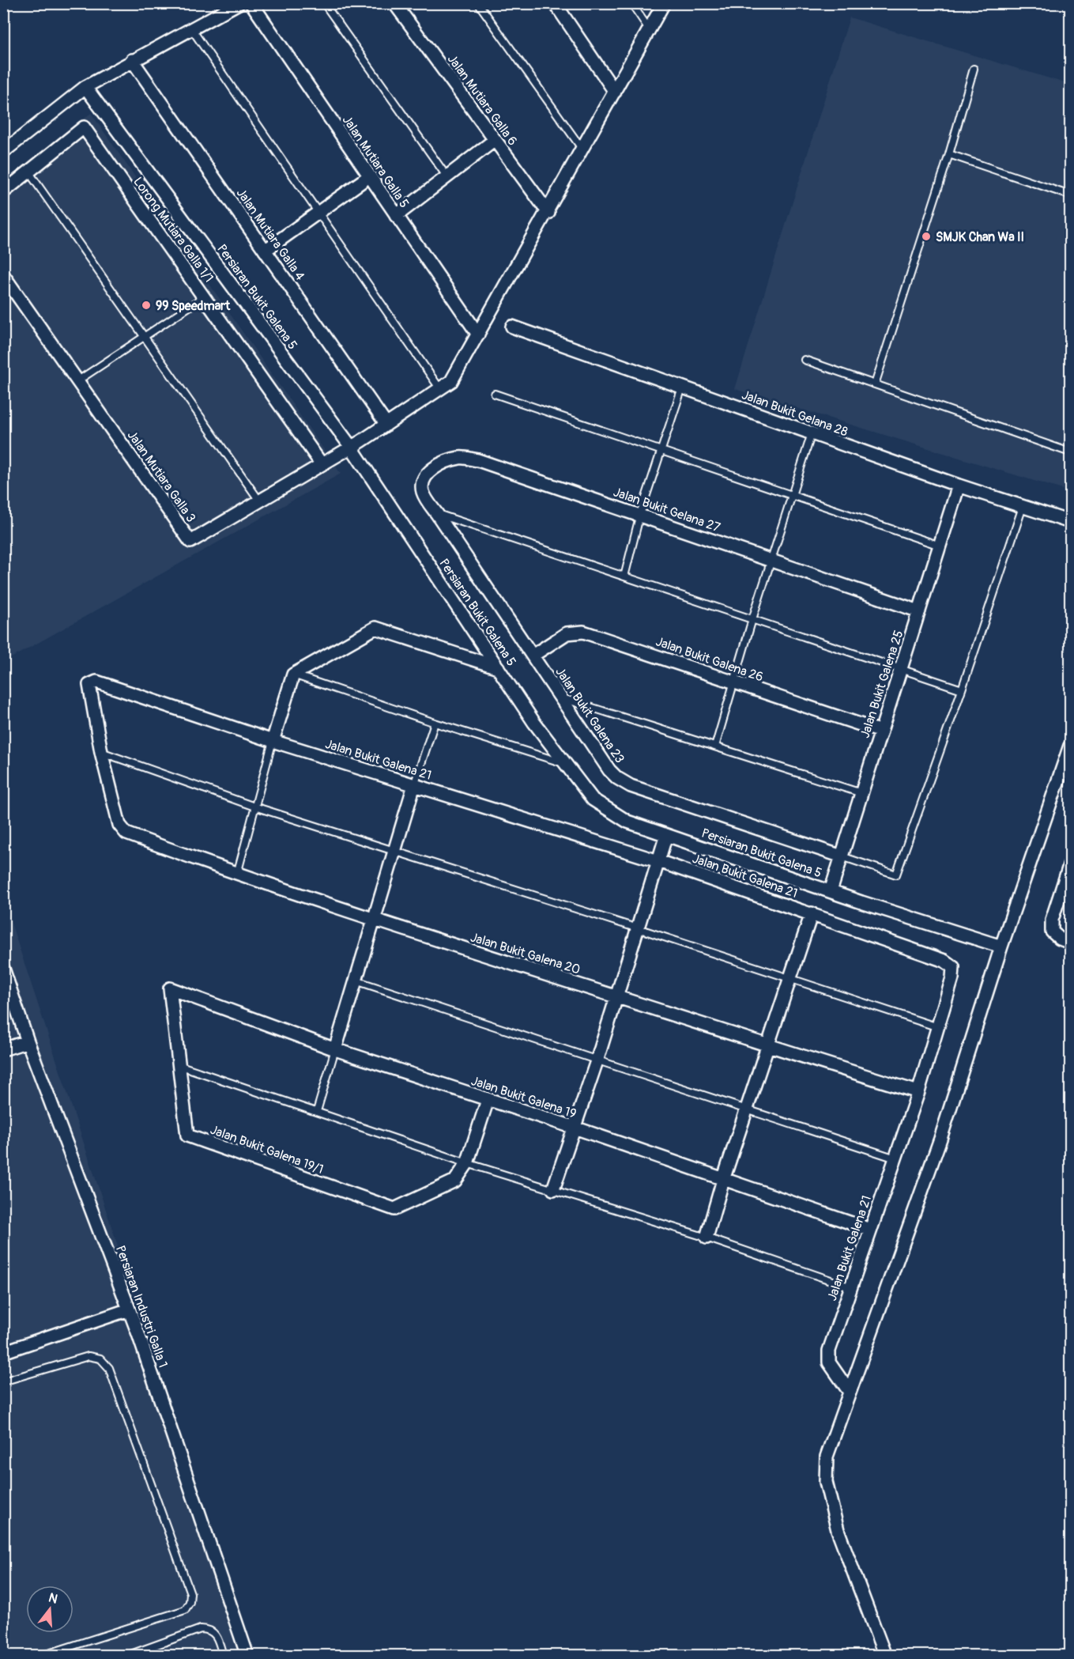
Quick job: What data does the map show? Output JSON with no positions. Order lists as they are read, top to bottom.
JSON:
{
  "streets": {
    "street": [
      "Jalan Mutiara Galla 6",
      "Jalan Mutiara Galla 5",
      "Lorong Mutiara Galla 1/1",
      "Jalan Mutiara Galla 4",
      "Persiaran Bukit Galena 5",
      "Jalan Bukit Gelana 28",
      "Jalan Mutiara Galla 3",
      "Jalan Bukit Gelana 27",
      "Jalan Bukit Galena 26",
      "Jalan Bukit Galena 25",
      "Jalan Bukit Galena 23",
      "Jalan Bukit Galena 21",
      "Jalan Bukit Galena 20",
      "Jalan Bukit Galena 19",
      "Jalan Bukit Galena 19/1",
      "Persiaran Industri Galla 1"
    ]
  },
  "crossings": [
    ["Jalan Mutiara Galla 6", "Jalan Mutiara Galla 3"],
    ["Jalan Mutiara Galla 5", "Jalan Mutiara Galla 3"],
    ["Lorong Mutiara Galla 1/1", "Jalan Mutiara Galla 3"],
    ["Jalan Mutiara Galla 4", "Jalan Mutiara Galla 3"],
    ["Persiaran Bukit Galena 5", "Jalan Mutiara Galla 3"],
    ["Persiaran Bukit Galena 5", "Jalan Bukit Galena 25"],
    ["Jalan Bukit Gelana 28", "Jalan Bukit Galena 25"],
    ["Jalan Bukit Gelana 27", "Jalan Bukit Galena 25"],
    ["Jalan Bukit Gelana 27", "Jalan Bukit Galena 23"],
    ["Jalan Bukit Galena 26", "Jalan Bukit Galena 25"],
    ["Jalan Bukit Galena 26", "Jalan Bukit Galena 23"],
    ["Jalan Bukit Galena 25", "Jalan Bukit Galena 23"],
    ["Jalan Bukit Galena 21", "Jalan Bukit Galena 20"],
    ["Jalan Bukit Galena 21", "Jalan Bukit Galena 19"],
    ["Jalan Bukit Galena 19", "Jalan Bukit Galena 19/1"]
  ],
  "places": ["SMJK Chan Wa II", "99 Speedmart"],
  "north": "top"
}
